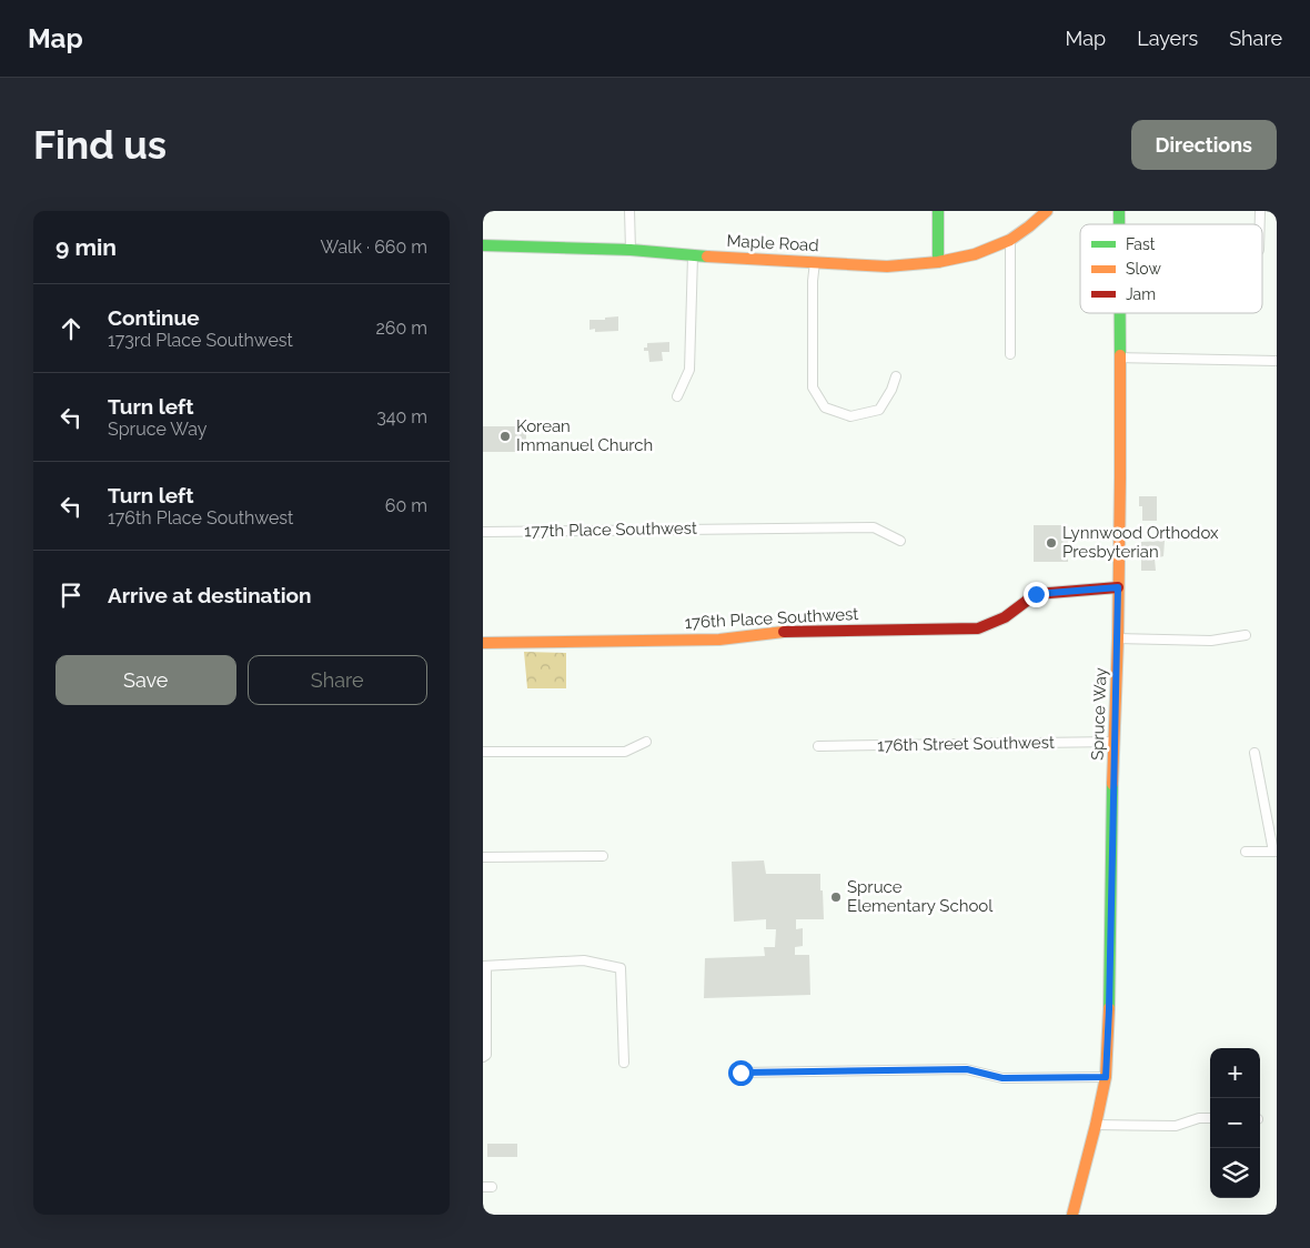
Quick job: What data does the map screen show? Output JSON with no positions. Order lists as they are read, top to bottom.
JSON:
{
  "streets": {
    "street": [
      "Maple Road",
      "177th Place Southwest",
      "176th Place Southwest",
      "Spruce Way",
      "176th Street Southwest"
    ]
  },
  "crossings": [
    ["176th Place Southwest", "Spruce Way"],
    ["Spruce Way", "176th Street Southwest"]
  ],
  "places": ["Korean Immanuel Church", "Lynnwood Orthodox Presbyterian", "Spruce Elementary School"],
  "legend": ["Fast", "Slow", "Jam"],
  "page": {
    "header": "Map",
    "nav": ["Map", "Layers", "Share"],
    "buttons": [
      "Directions",
      ["Save", "Share"]
    ],
    "title": "Find us",
    "heading": ["9 min", "Walk · 660 m"],
    "list": [
      ["Continue", "173rd Place Southwest", "260 m"],
      ["Turn left", "Spruce Way", "340 m"],
      ["Turn left", "176th Place Southwest", "60 m"],
      "Arrive at destination"
    ],
    "map_buttons": ["+", "−"]
  }
}
